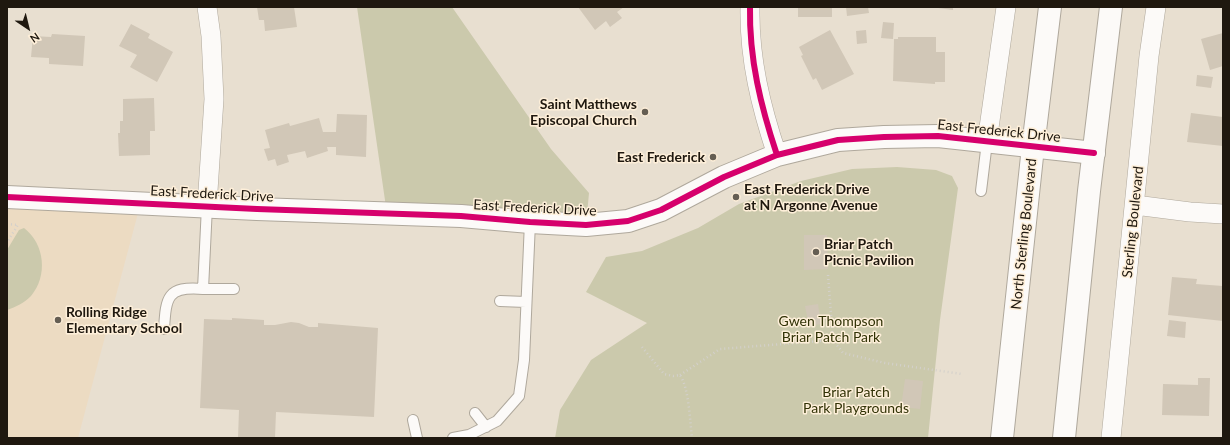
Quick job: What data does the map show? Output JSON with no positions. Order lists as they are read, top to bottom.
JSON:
{
  "streets": {
    "street": ["East Frederick Drive", "Sterling Boulevard", "North Sterling Boulevard"]
  },
  "crossings": [
    ["East Frederick Drive", "North Sterling Boulevard"]
  ],
  "parks": ["Gwen Thompson Briar Patch Park", "Briar Patch Park Playgrounds"],
  "places": [
    "Saint Matthews Episcopal Church",
    "East Frederick",
    "East Frederick Drive at N Argonne Avenue",
    "Briar Patch Picnic Pavilion",
    "Rolling Ridge Elementary School"
  ],
  "north": "bottom right"
}
